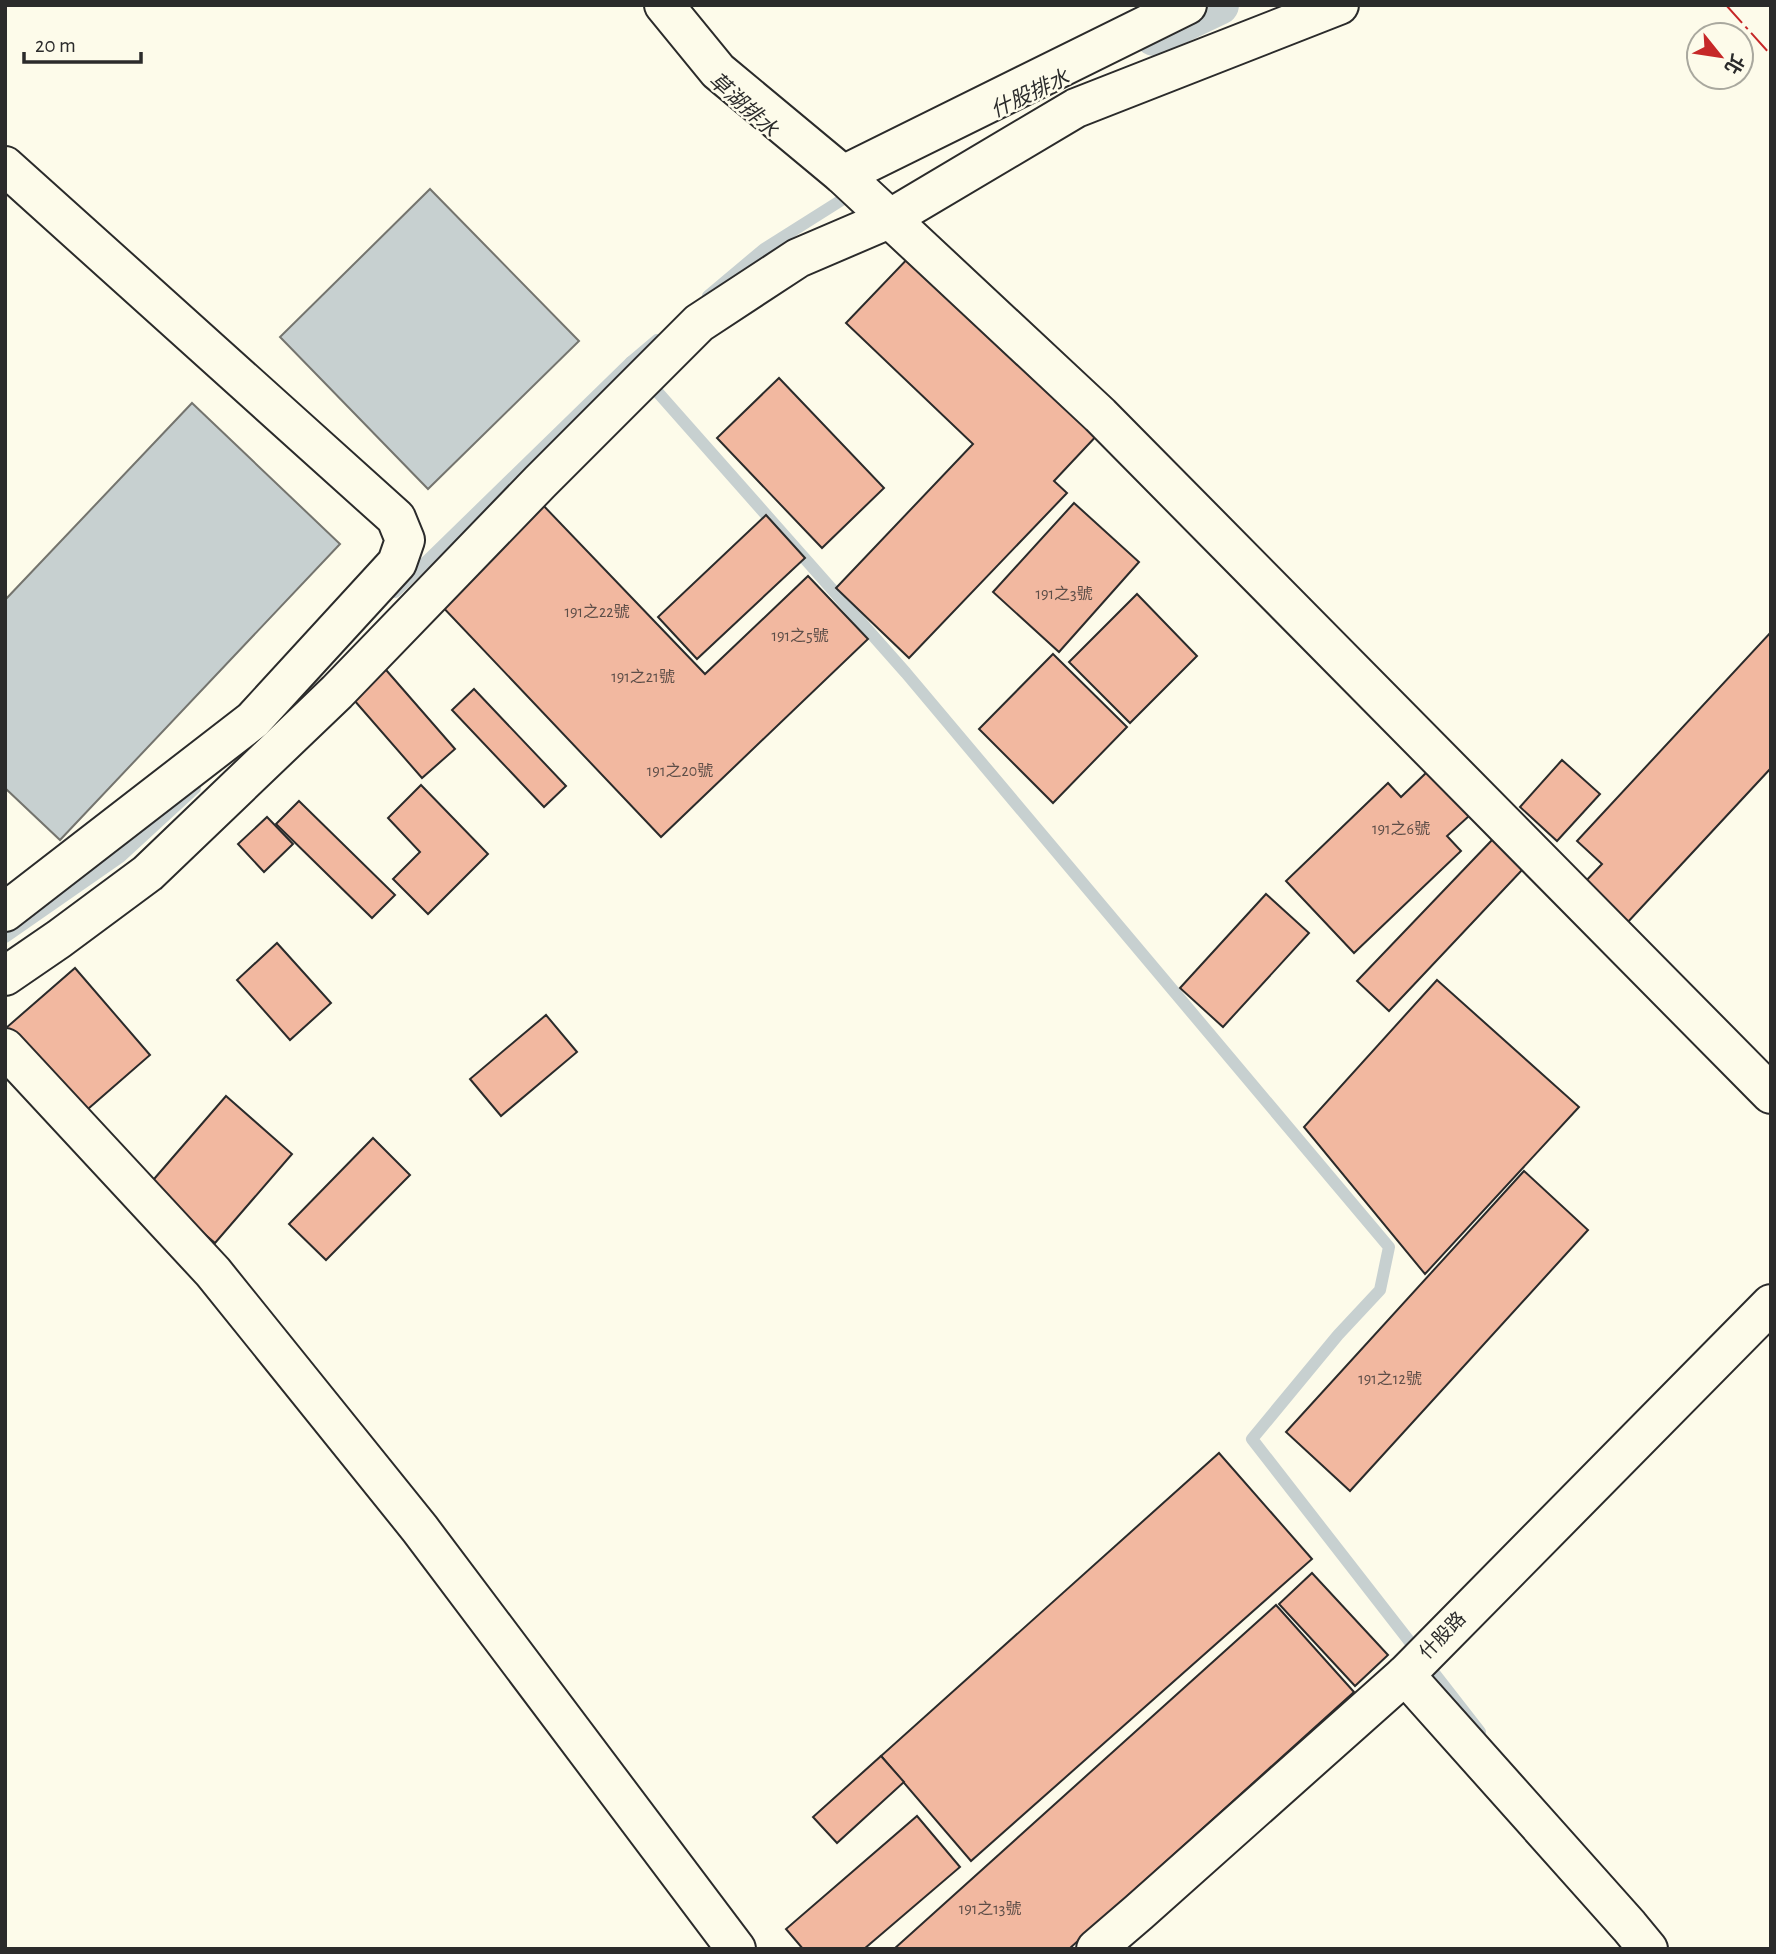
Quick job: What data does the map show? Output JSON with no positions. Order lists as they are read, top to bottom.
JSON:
{
  "streets": {
    "street": ["什股路"]
  },
  "water": ["什股排水", "草湖排水"],
  "house_numbers": [
    "191之3號",
    "191之22號",
    "191之5號",
    "191之21號",
    "191之20號",
    "191之6號",
    "191之12號",
    "191之13號"
  ],
  "scale_bar": "20 m",
  "north": "bottom right"
}
